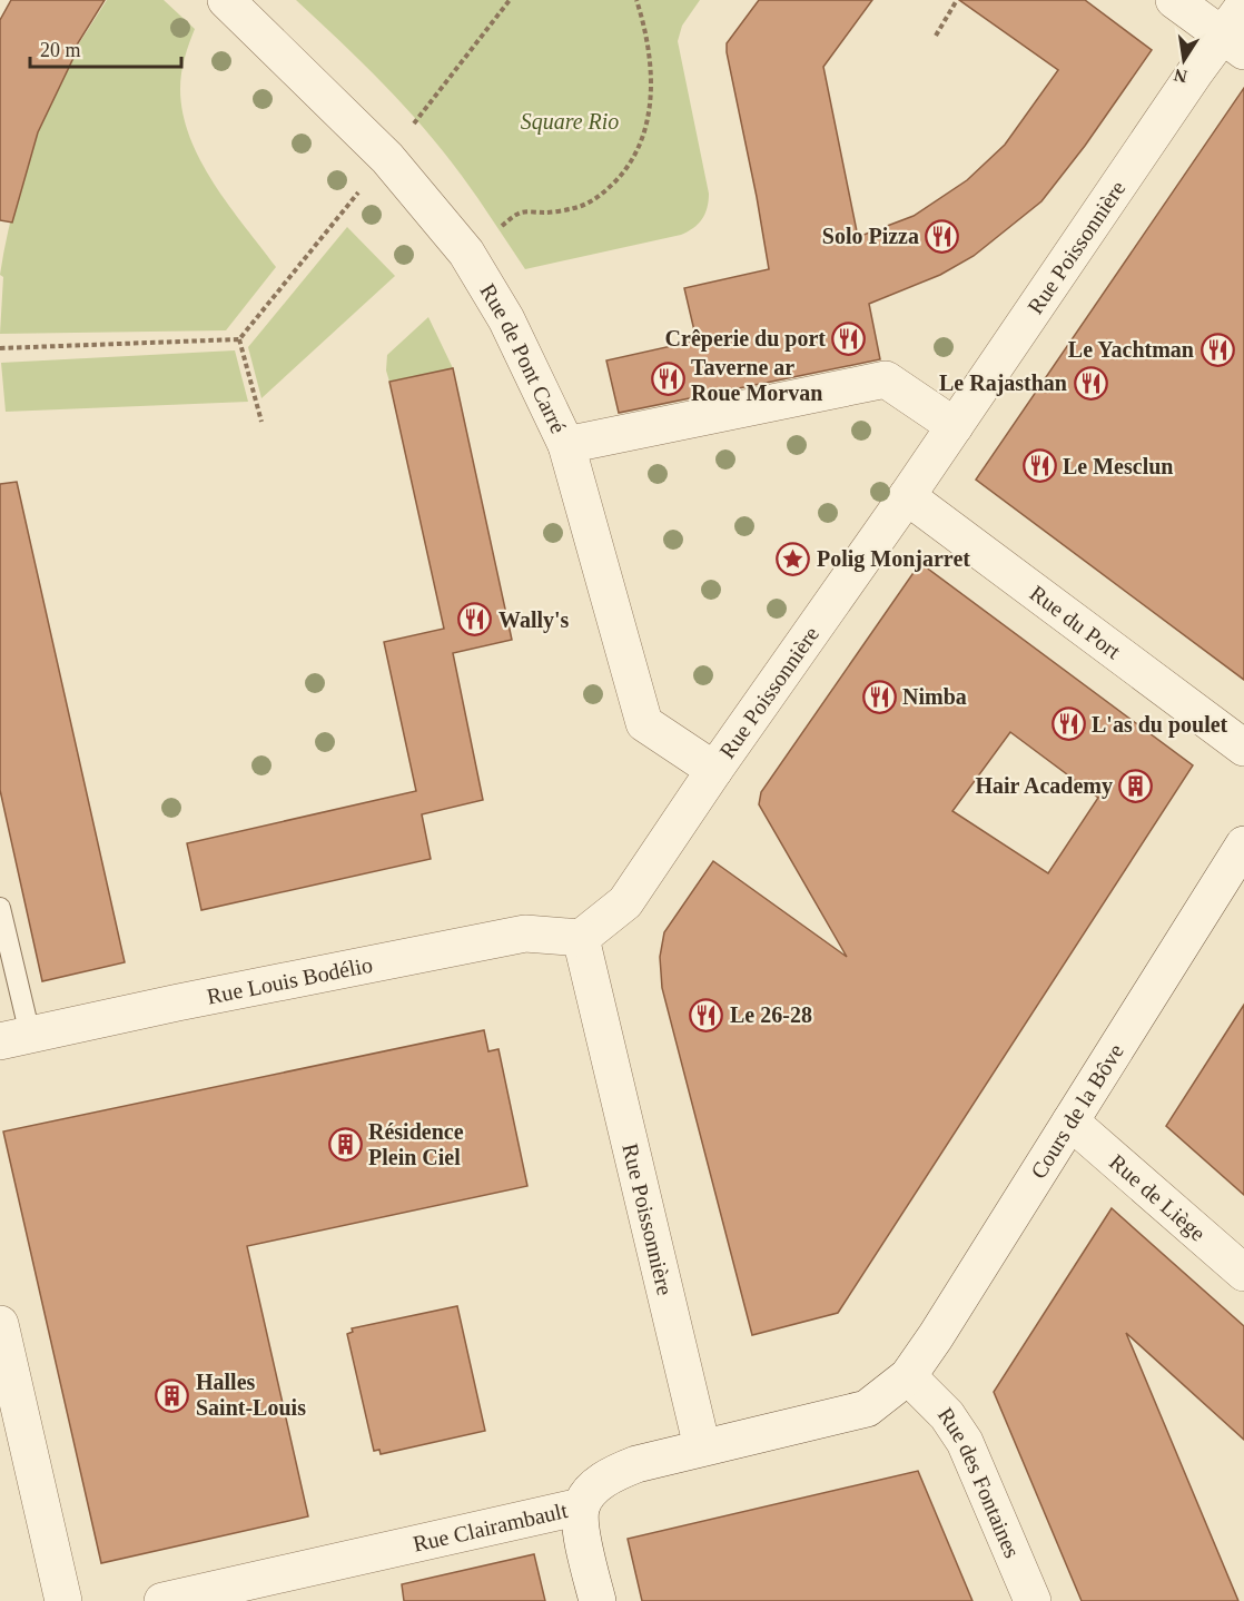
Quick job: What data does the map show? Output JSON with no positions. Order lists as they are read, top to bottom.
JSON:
{
  "streets": {
    "street": [
      "Rue Poissonnière",
      "Rue de Pont Carré",
      "Rue du Port",
      "Rue Louis Bodélio",
      "Cours de la Bôve",
      "Rue de Liège",
      "Rue des Fontaines",
      "Rue Clairambault"
    ]
  },
  "crossings": [
    ["Rue Poissonnière", "Rue de Pont Carré"],
    ["Rue Poissonnière", "Rue du Port"],
    ["Rue Poissonnière", "Rue Louis Bodélio"],
    ["Rue Poissonnière", "Rue Clairambault"],
    ["Cours de la Bôve", "Rue de Liège"],
    ["Cours de la Bôve", "Rue des Fontaines"],
    ["Cours de la Bôve", "Rue Clairambault"],
    ["Rue des Fontaines", "Rue Clairambault"]
  ],
  "parks": ["Square Rio"],
  "places": {
    "restaurant": [
      "Solo Pizza",
      "Crêperie du port",
      "Le Yachtman",
      "Taverne ar Roue Morvan",
      "Le Rajasthan",
      "Le Mesclun",
      "Wally's",
      "Nimba",
      "L'as du poulet",
      "Le 26-28"
    ],
    "place": ["Polig Monjarret"],
    "building": ["Hair Academy", "Résidence Plein Ciel", "Halles Saint-Louis"]
  },
  "scale_bar": "20 m",
  "north": "bottom"
}
